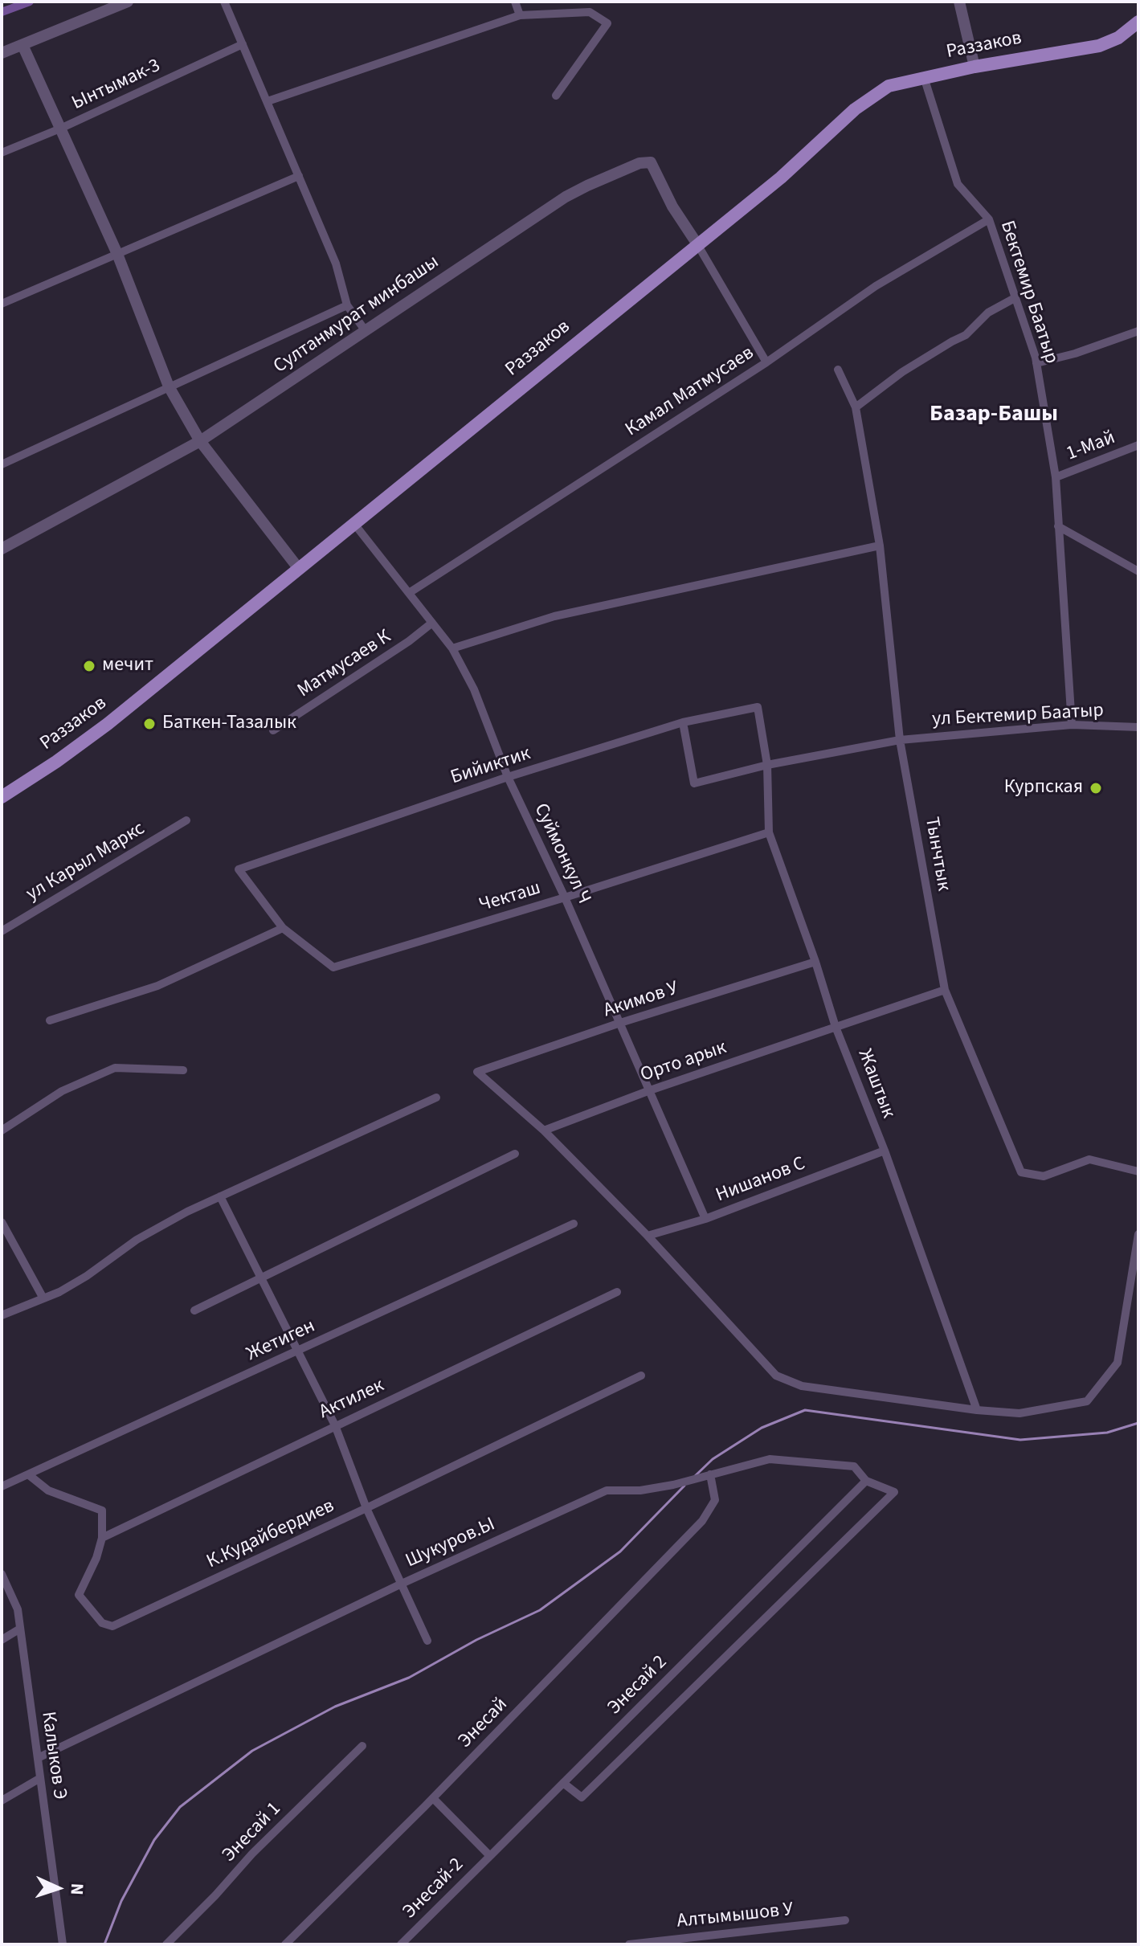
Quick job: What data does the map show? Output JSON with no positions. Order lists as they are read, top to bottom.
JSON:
{
  "streets": {
    "main road": ["Раззаков"],
    "street": [
      "Ынтымак-3",
      "Бектемир Баатыр",
      "Султанмурат минбашы",
      "Камал Матмусаев",
      "1-Май",
      "Матмусаев К",
      "ул Бектемир Баатыр",
      "Бийиктик",
      "Суймонкул Ч",
      "Тынчтык",
      "ул Карыл Маркс",
      "Чекташ",
      "Акимов У",
      "Орто арык",
      "Жаштык",
      "Нишанов С",
      "Жетиген",
      "Актилек",
      "К.Кудайбердиев",
      "Шукуров.Ы",
      "Энесай 2",
      "Энесай",
      "Калыков Э",
      "Энесай 1",
      "Энесай-2",
      "Алтымышов У"
    ]
  },
  "crossings": [
    ["Раззаков", "Бектемир Баатыр"],
    ["Раззаков", "Султанмурат минбашы"],
    ["Раззаков", "Суймонкул Ч"],
    ["Бектемир Баатыр", "Камал Матмусаев"],
    ["Бектемир Баатыр", "1-Май"],
    ["Бектемир Баатыр", "ул Бектемир Баатыр"],
    ["Камал Матмусаев", "Суймонкул Ч"],
    ["Матмусаев К", "Суймонкул Ч"],
    ["ул Бектемир Баатыр", "Бийиктик"],
    ["ул Бектемир Баатыр", "Тынчтык"],
    ["ул Бектемир Баатыр", "Жаштык"],
    ["Бийиктик", "Суймонкул Ч"],
    ["Бийиктик", "Чекташ"],
    ["Бийиктик", "Жаштык"],
    ["Суймонкул Ч", "Чекташ"],
    ["Суймонкул Ч", "Акимов У"],
    ["Суймонкул Ч", "Орто арык"],
    ["Суймонкул Ч", "Нишанов С"],
    ["Тынчтык", "Орто арык"],
    ["Чекташ", "Жаштык"],
    ["Акимов У", "Орто арык"],
    ["Акимов У", "Жаштык"],
    ["Орто арык", "Жаштык"],
    ["Жаштык", "Нишанов С"],
    ["Жетиген", "К.Кудайбердиев"],
    ["Актилек", "К.Кудайбердиев"],
    ["Шукуров.Ы", "Энесай 2"],
    ["Шукуров.Ы", "Энесай"],
    ["Шукуров.Ы", "Калыков Э"],
    ["Энесай 2", "Энесай-2"]
  ],
  "districts": ["Базар-Башы"],
  "places": ["мечит", "Баткен-Тазалык", "Курпская"],
  "north": "right"
}
